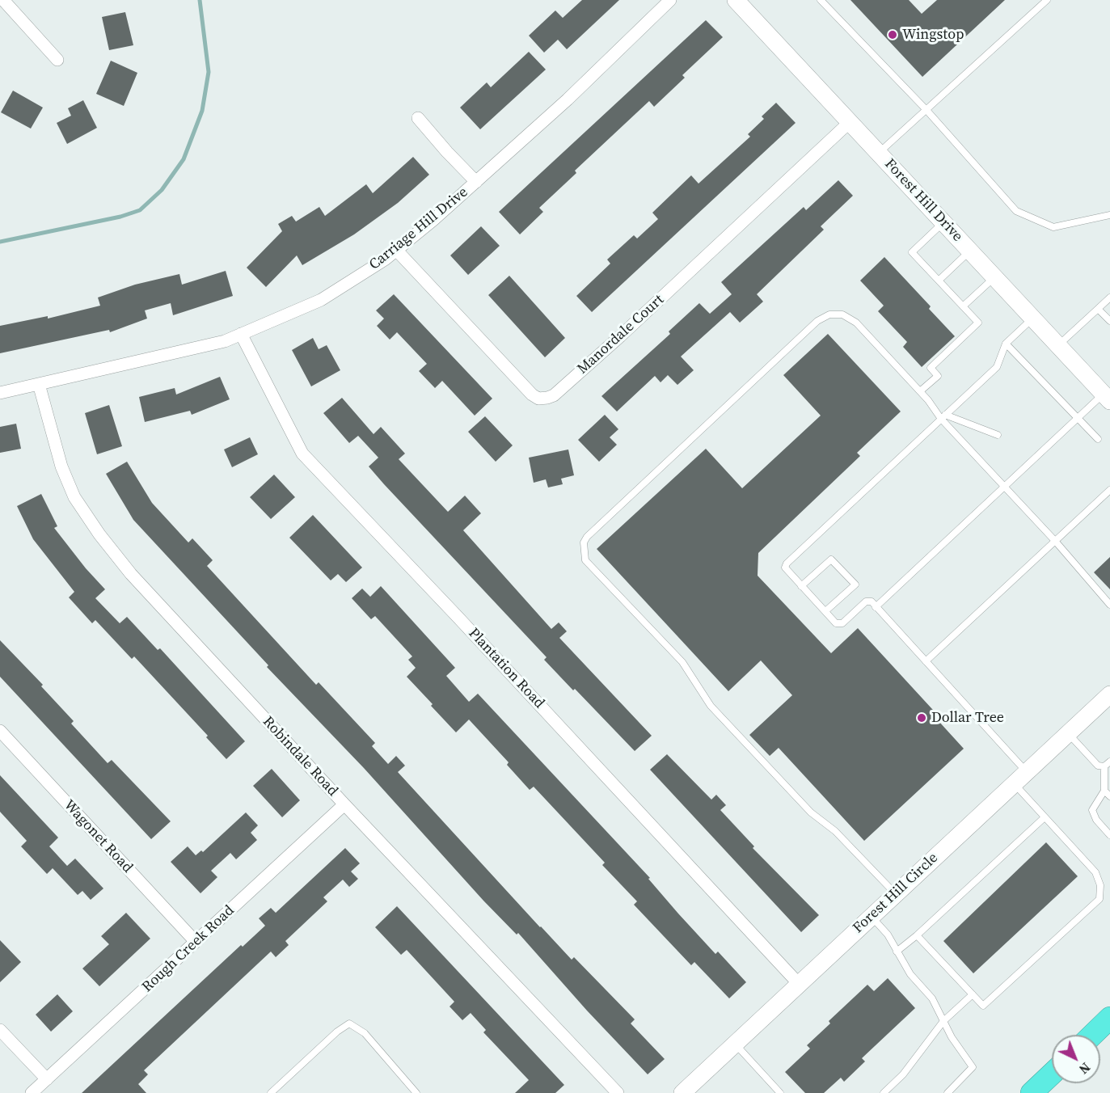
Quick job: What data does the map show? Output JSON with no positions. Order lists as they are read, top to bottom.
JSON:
{
  "streets": {
    "street": [
      "Forest Hill Drive",
      "Carriage Hill Drive",
      "Manordale Court",
      "Plantation Road",
      "Robindale Road",
      "Wagonet Road",
      "Forest Hill Circle",
      "Rough Creek Road"
    ]
  },
  "crossings": [
    ["Forest Hill Drive", "Manordale Court"],
    ["Carriage Hill Drive", "Manordale Court"],
    ["Carriage Hill Drive", "Plantation Road"],
    ["Carriage Hill Drive", "Robindale Road"],
    ["Plantation Road", "Forest Hill Circle"],
    ["Robindale Road", "Rough Creek Road"],
    ["Wagonet Road", "Rough Creek Road"]
  ],
  "places": ["Wingstop", "Dollar Tree"],
  "north": "bottom right"
}
